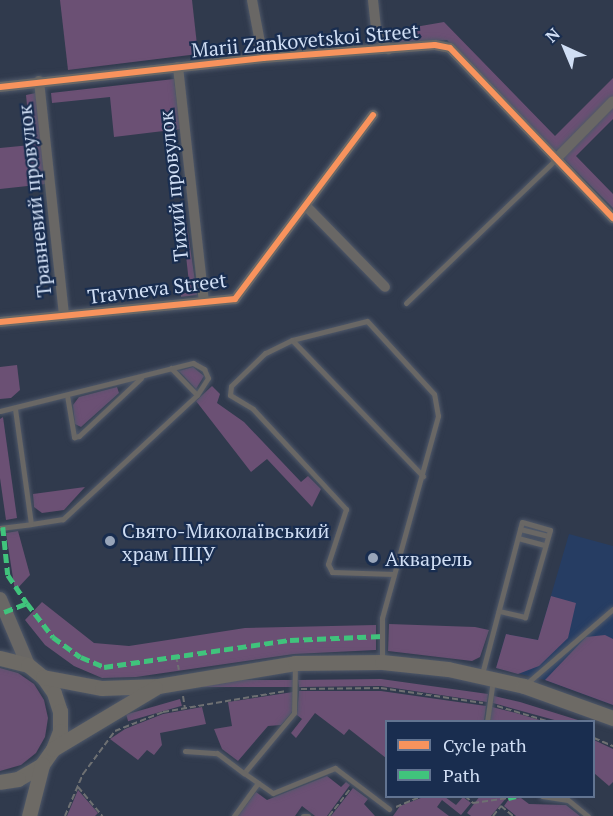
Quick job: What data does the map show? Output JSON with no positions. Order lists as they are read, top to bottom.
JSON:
{
  "streets": {
    "street": [
      "Marii Zankovetskoi Street",
      "Тихий провулок",
      "Травневий провулок",
      "Travneva Street"
    ]
  },
  "crossings": [
    ["Marii Zankovetskoi Street", "Тихий провулок"],
    ["Marii Zankovetskoi Street", "Травневий провулок"],
    ["Тихий провулок", "Travneva Street"],
    ["Травневий провулок", "Travneva Street"]
  ],
  "places": ["Свято-Миколаївський храм ПЦУ", "Акварель"],
  "legend": ["Cycle path", "Path"],
  "north": "top left"
}
